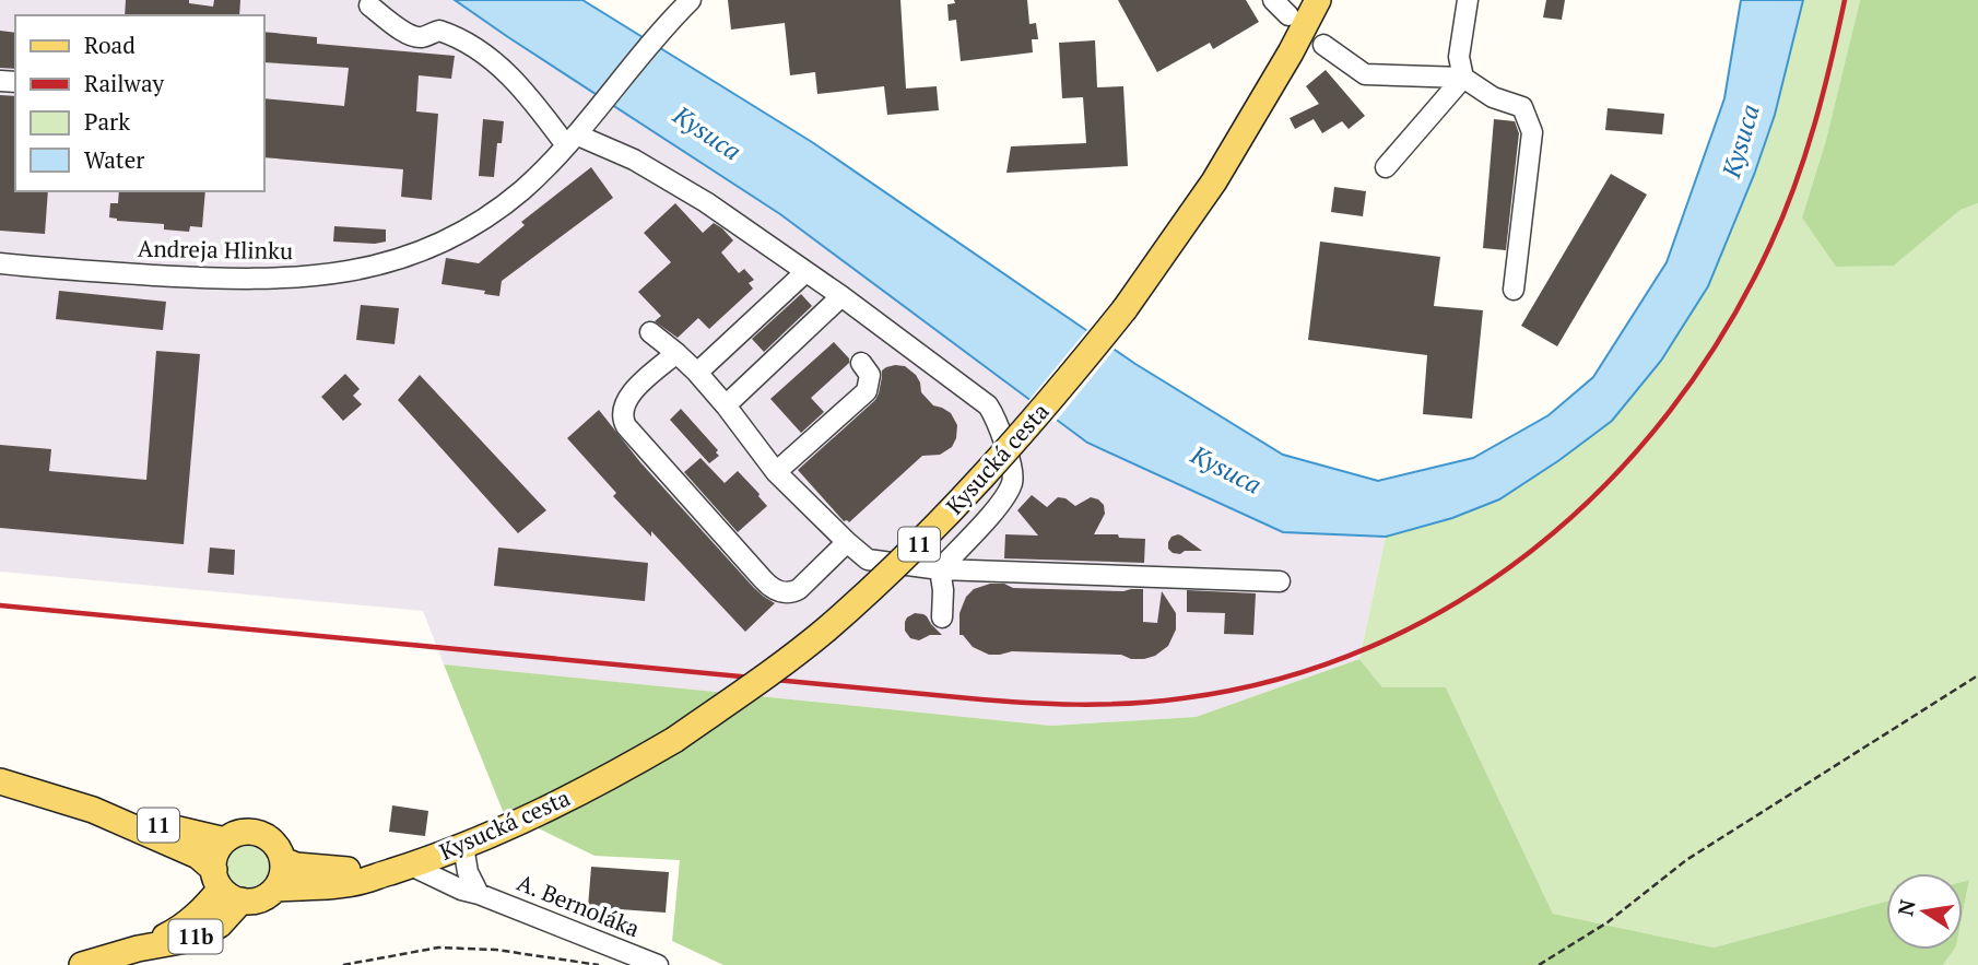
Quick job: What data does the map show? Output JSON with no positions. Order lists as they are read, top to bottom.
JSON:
{
  "streets": {
    "main road": ["Kysucká cesta", "11", "11b"],
    "street": ["Andreja Hlinku", "A. Bernoláka"]
  },
  "crossings": [
    ["Kysucká cesta", "11"],
    ["Kysucká cesta", "A. Bernoláka"]
  ],
  "water": ["Kysuca"],
  "legend": [
    "Road",
    "Railway",
    "Park",
    "Water"
  ],
  "north": "left"
}
